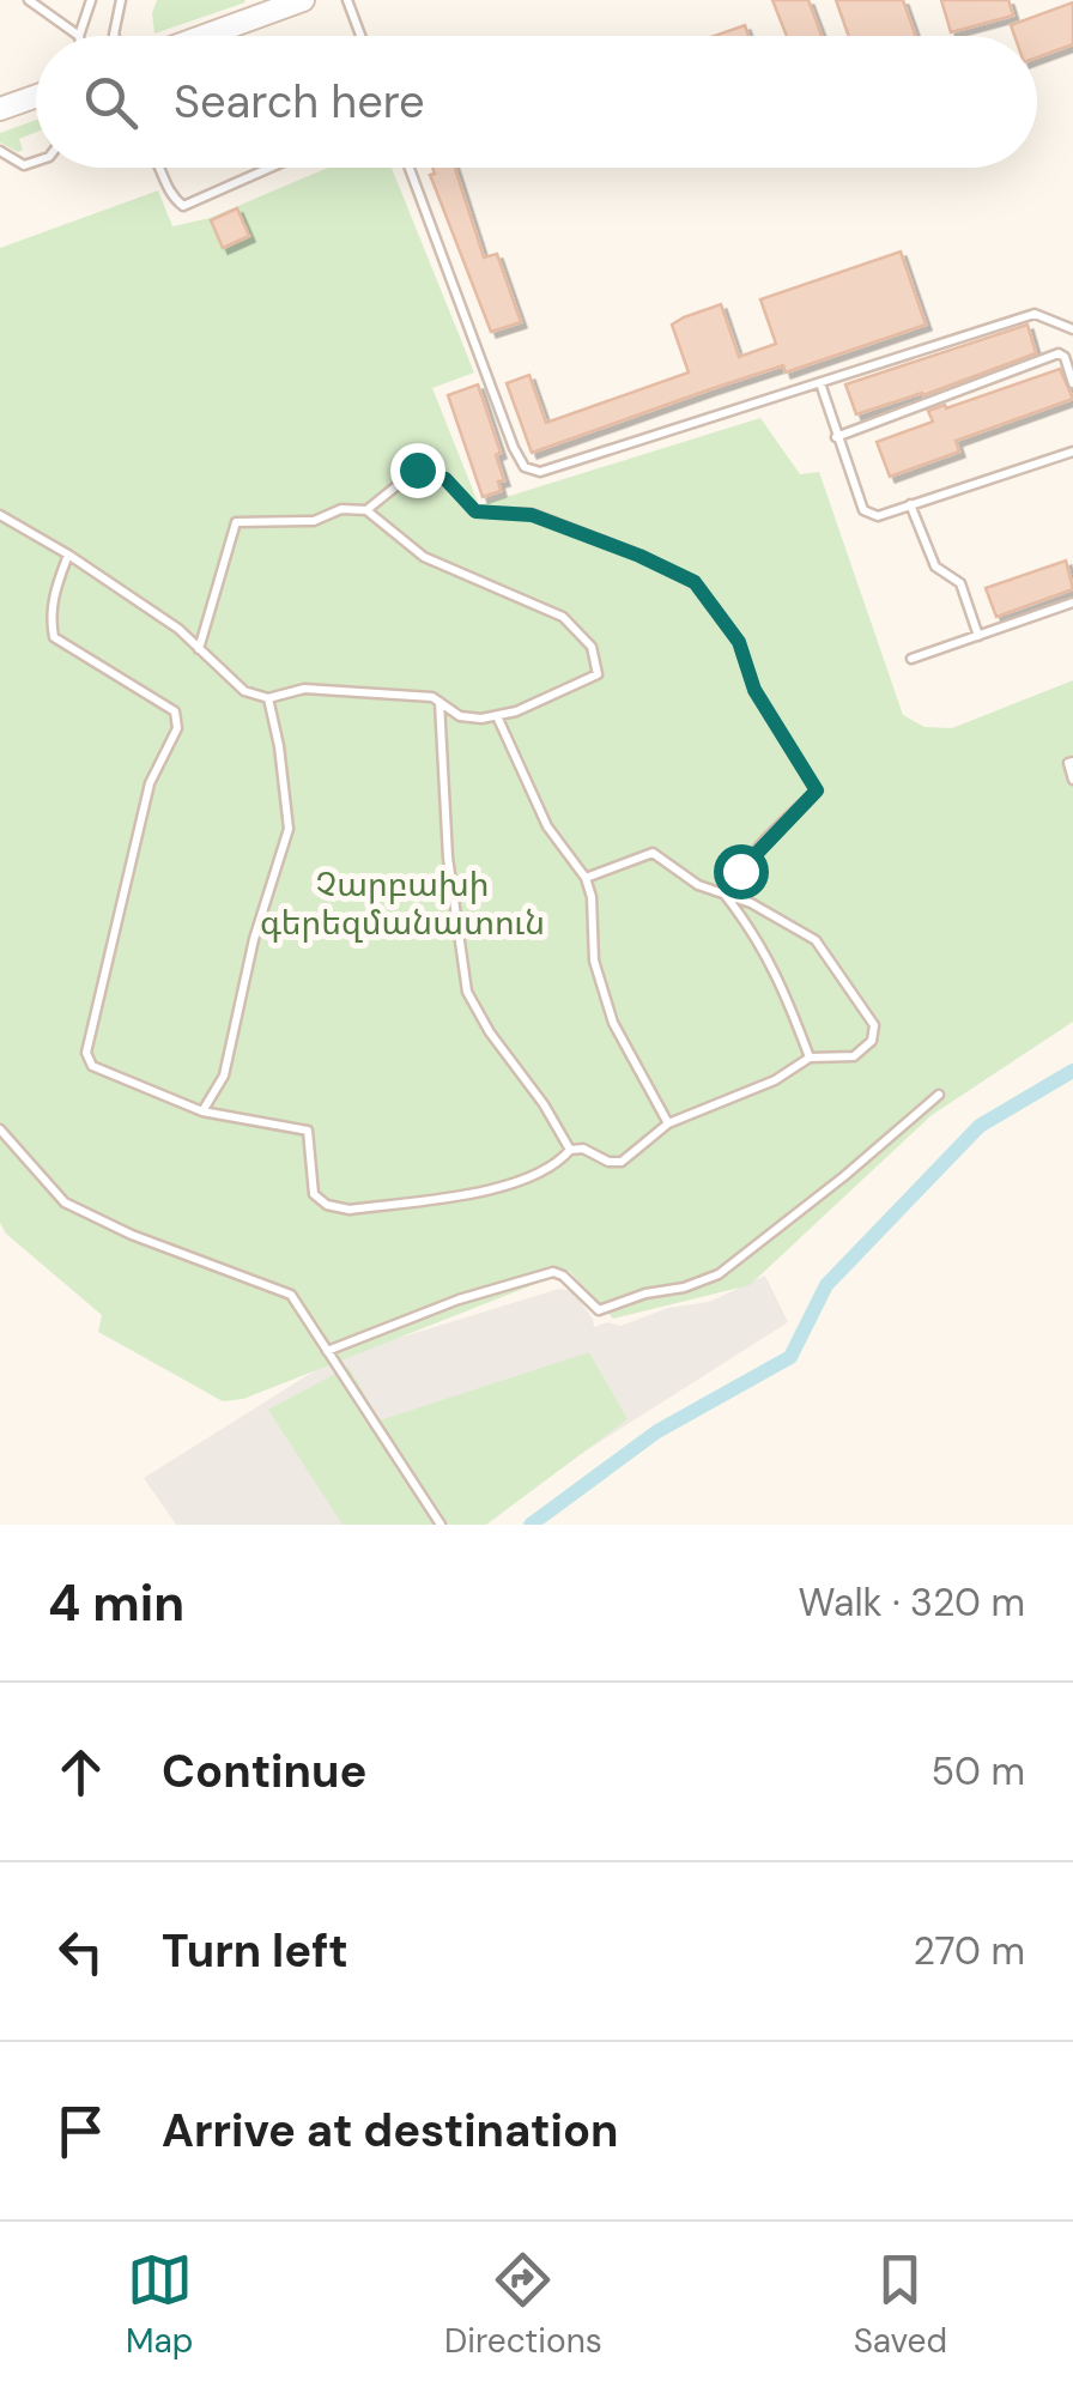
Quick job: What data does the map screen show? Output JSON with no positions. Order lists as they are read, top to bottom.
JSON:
{
  "parks": ["Չարբախի գերեզմանատուն"],
  "page": {
    "search": "Search here",
    "heading": ["4 min", "Walk · 320 m"],
    "list": [
      ["Continue", "50 m"],
      ["Turn left", "270 m"],
      "Arrive at destination"
    ],
    "nav": ["Map", "Directions", "Saved"]
  }
}
